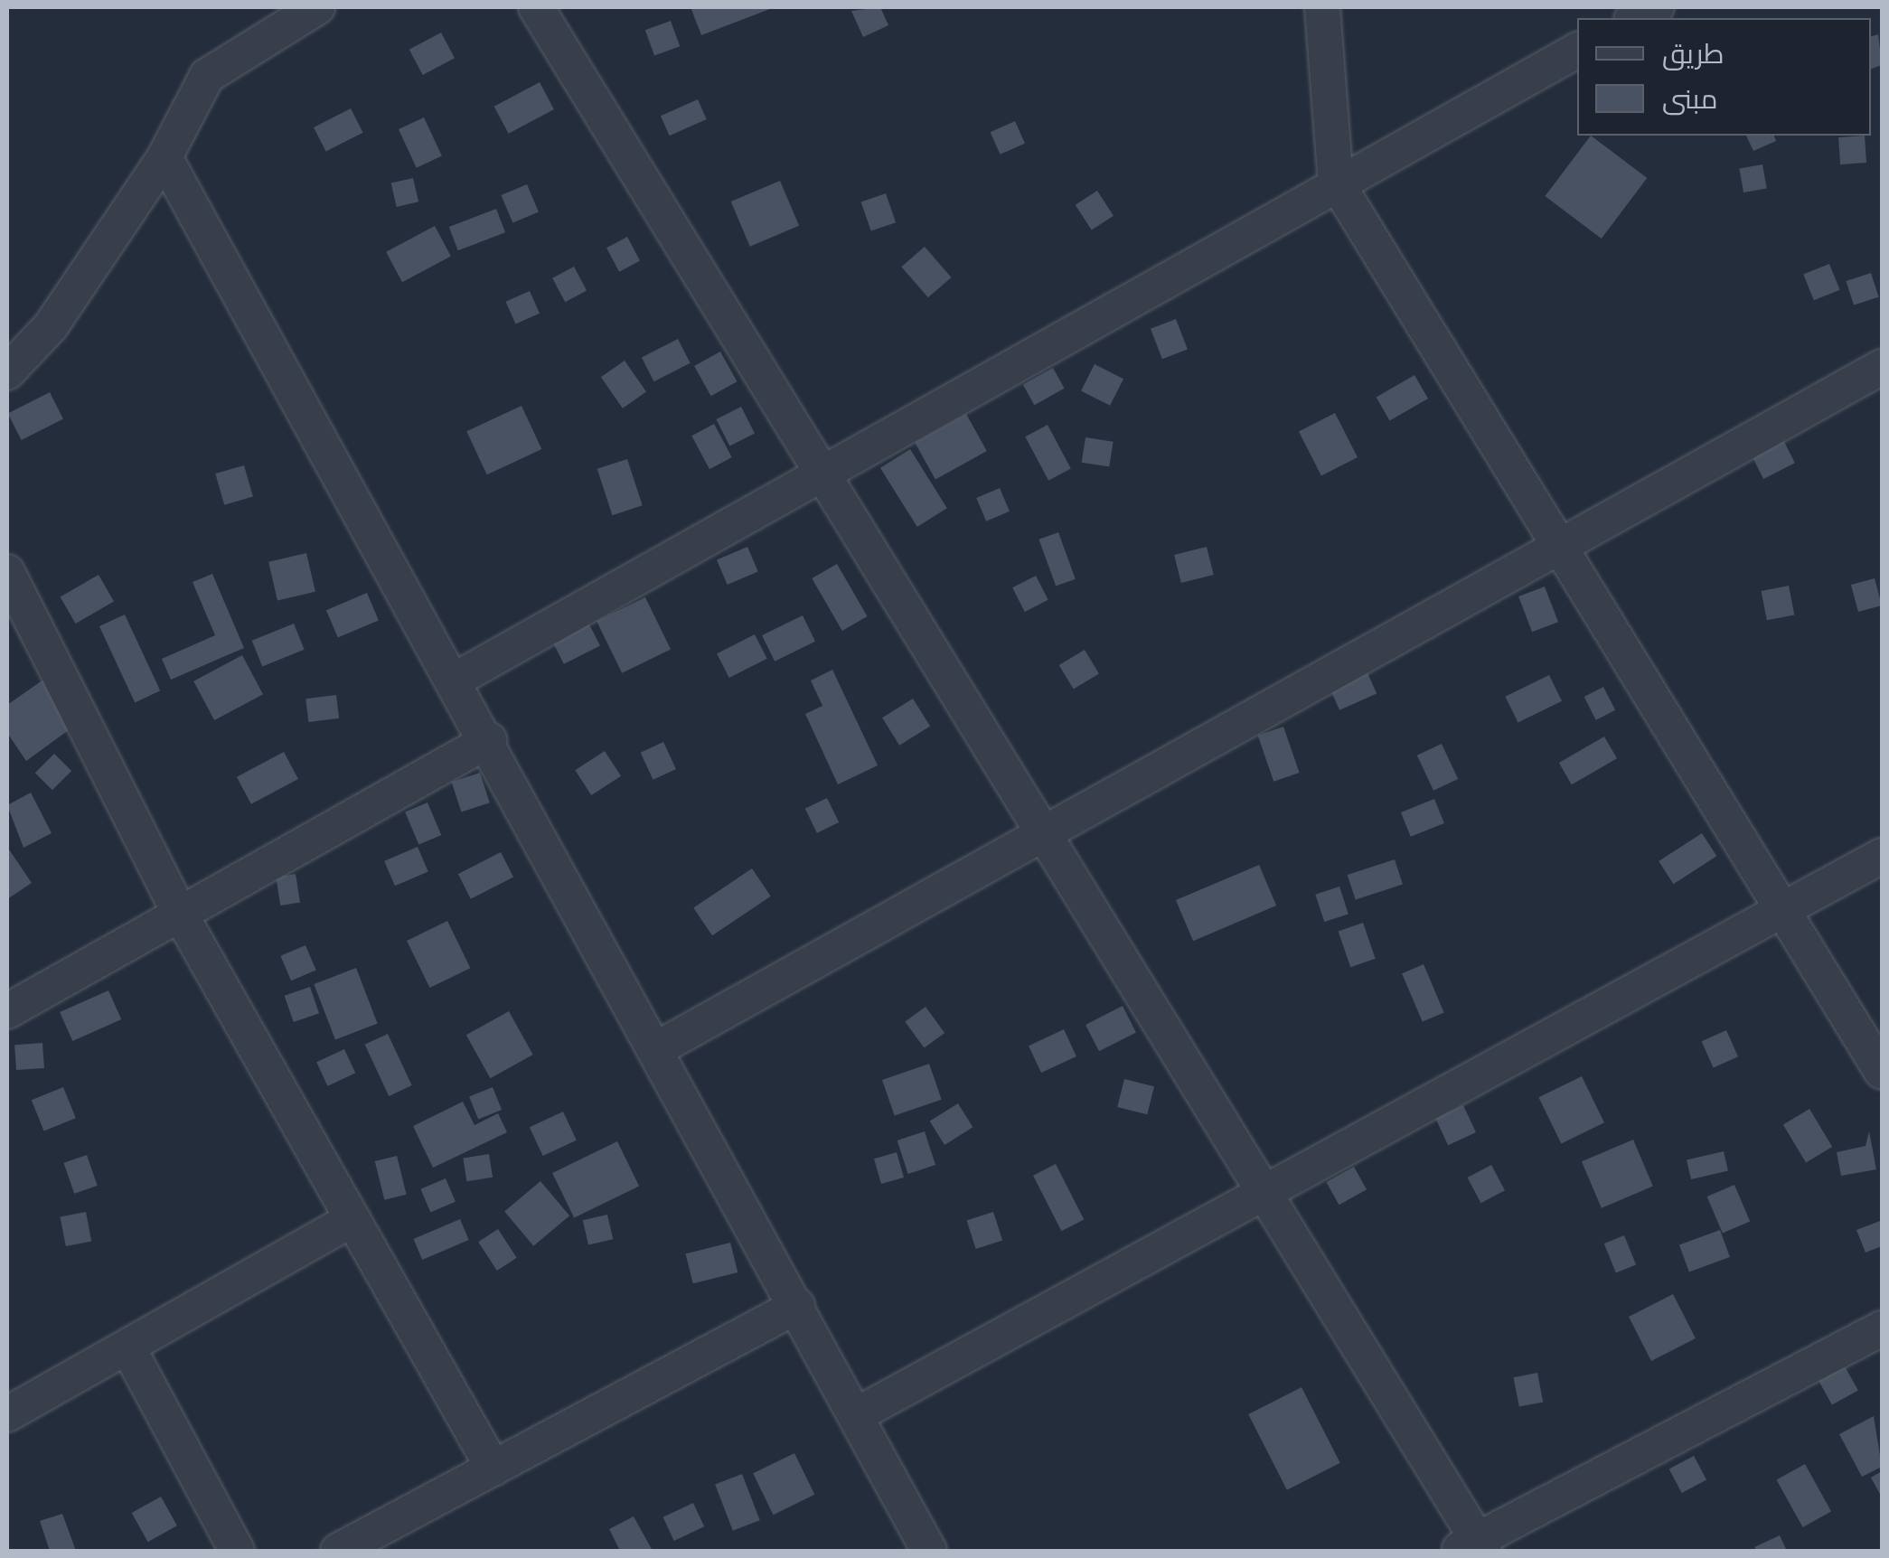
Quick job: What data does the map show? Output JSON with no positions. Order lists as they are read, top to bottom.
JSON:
{
  "legend": ["طريق", "مبنى"]
}
